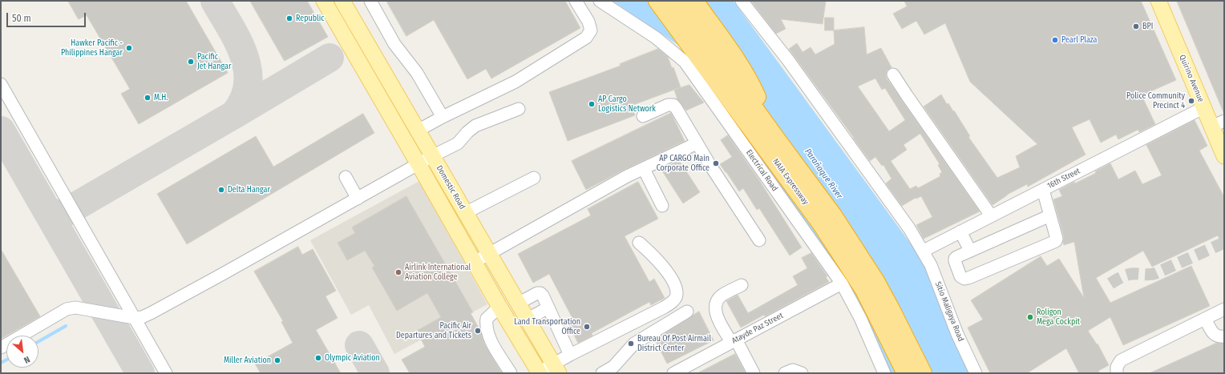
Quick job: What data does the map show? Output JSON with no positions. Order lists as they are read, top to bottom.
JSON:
{
  "streets": {
    "highway": ["NAIA Expressway"],
    "main road": ["Quirino Avenue", "Domestic Road"],
    "street": [
      "Electrical Road",
      "16th Street",
      "Sitio Maligaya Road",
      "Atayde Paz Street"
    ]
  },
  "crossings": [
    ["Quirino Avenue", "16th Street"],
    ["Electrical Road", "Atayde Paz Street"],
    ["16th Street", "Sitio Maligaya Road"]
  ],
  "water": ["Parañaque River"],
  "places": [
    "Republic",
    "BPI",
    "Pearl Plaza",
    "Hawker Pacific - Philippines Hangar",
    "Pacific Jet Hangar",
    "M.H.",
    "Police Community Precinct 4",
    "AP Cargo Logistics Network",
    "AP CARGO Main Corporate Office",
    "Delta Hangar",
    "Airlink International Aviation College",
    "Roligon Mega Cockpit",
    "Land Transportation Office",
    "Pacific Air Departures and Tickets",
    "Bureau Of Post Airmail District Center",
    "Olympic Aviation",
    "Miller Aviation"
  ],
  "scale_bar": "50 m",
  "north": "bottom right"
}
